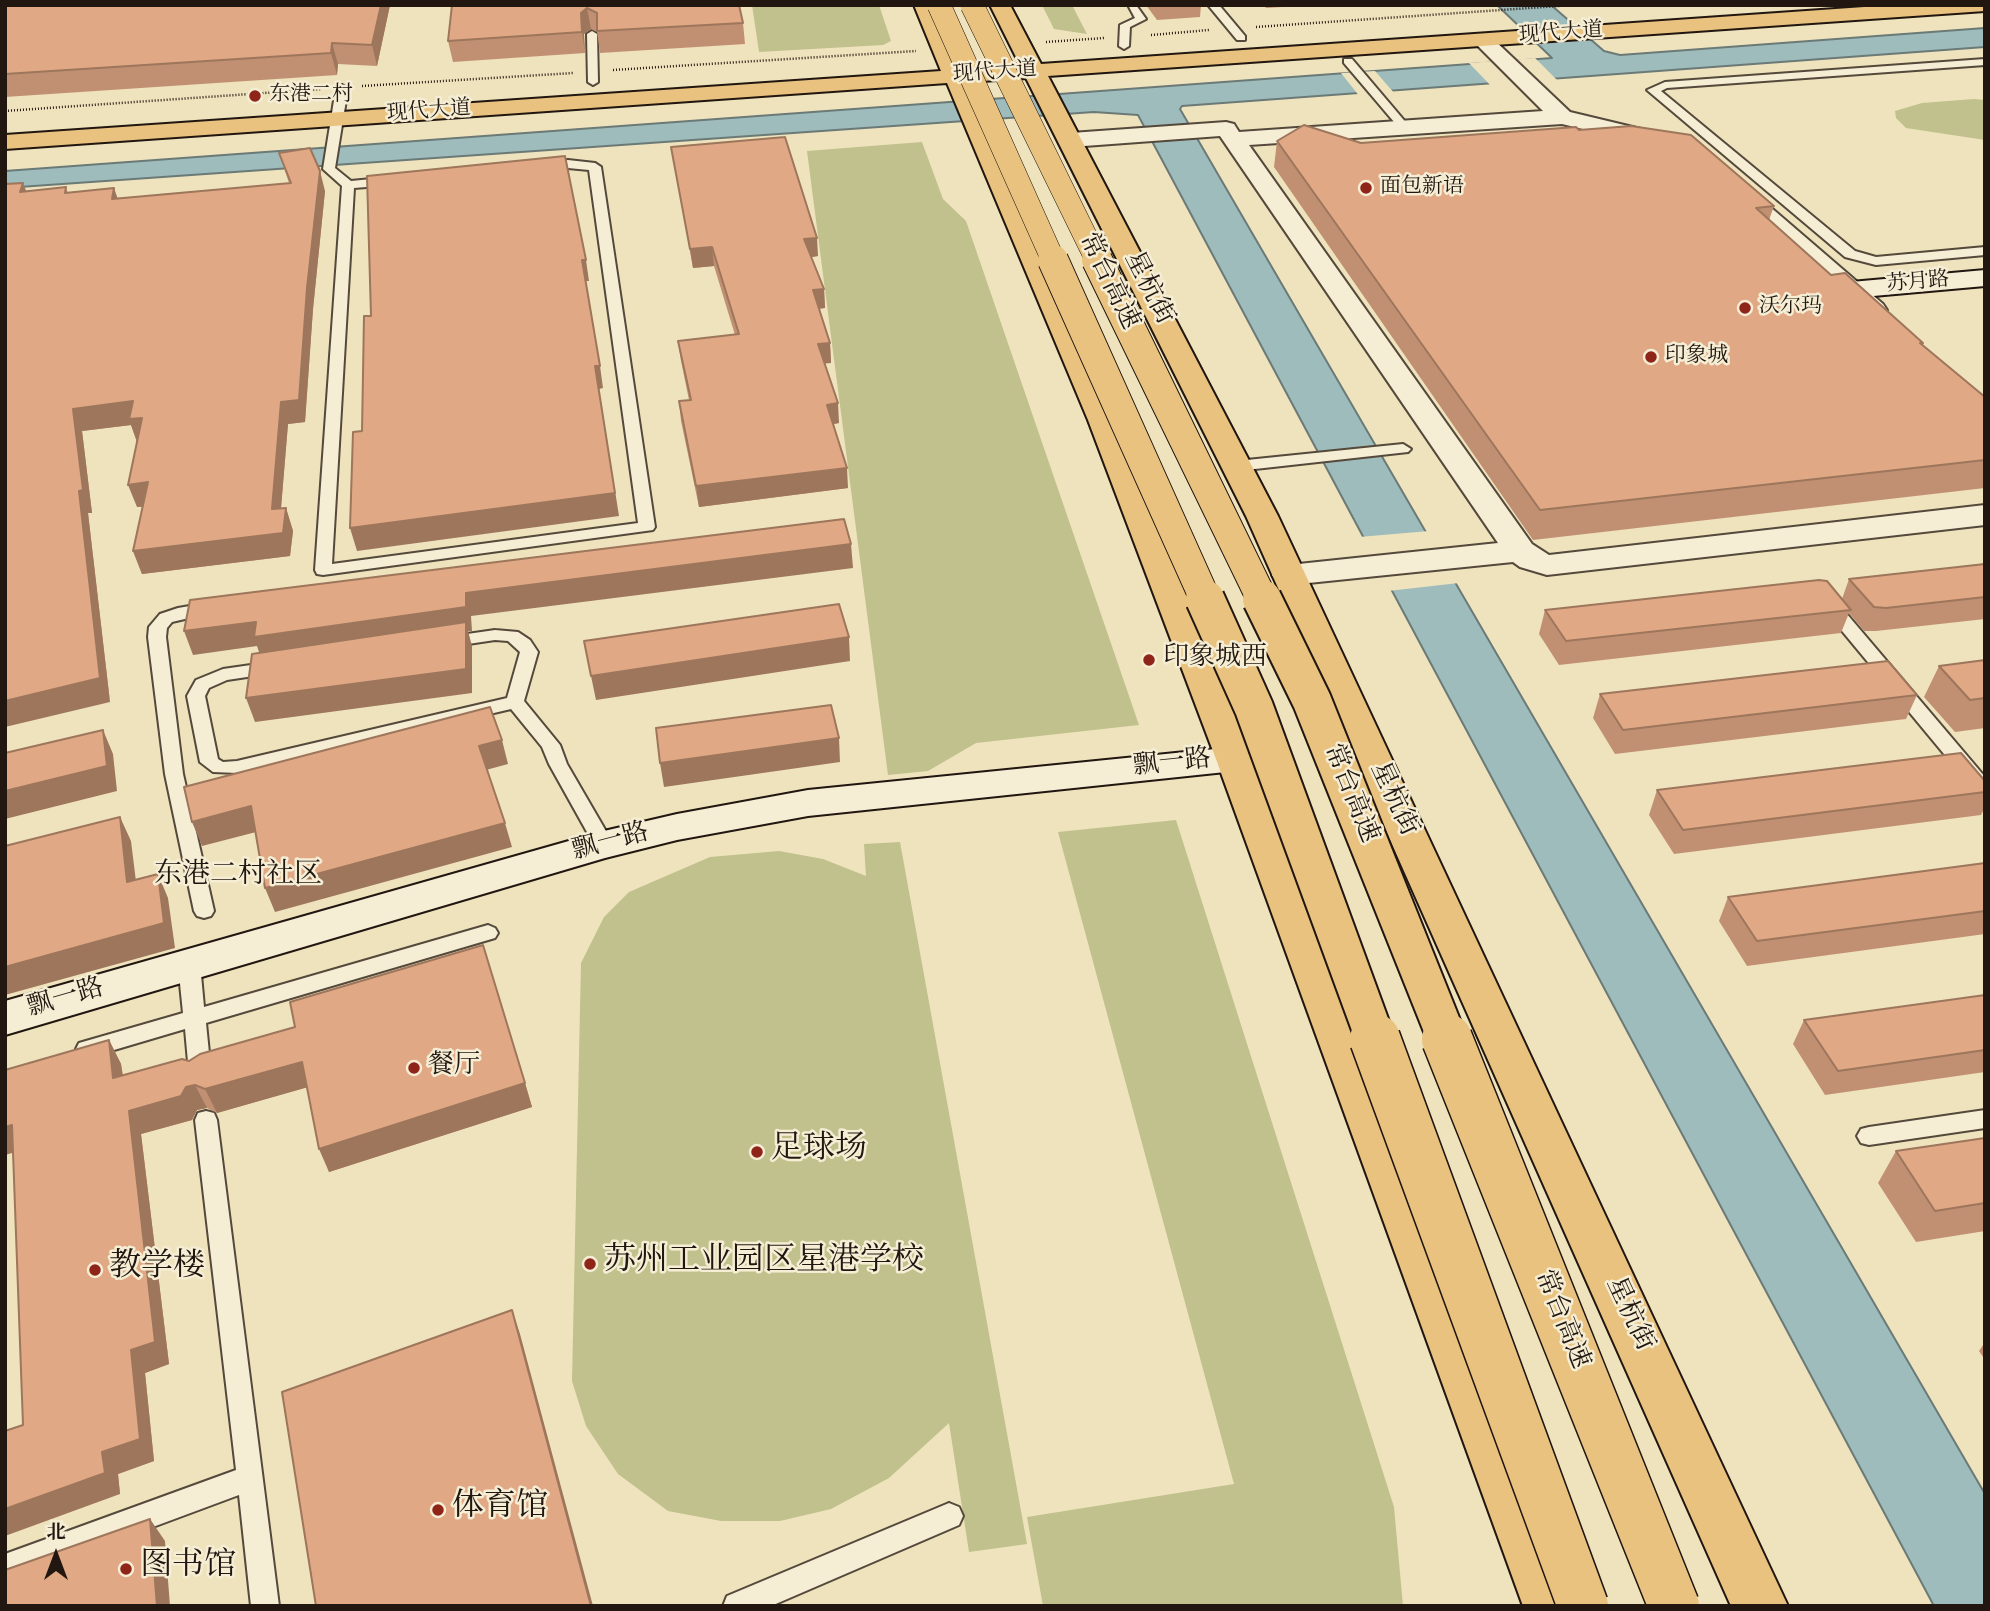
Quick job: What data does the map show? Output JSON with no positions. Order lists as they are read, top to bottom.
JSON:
{
  "streets": {
    "main road": ["现代大道", "常台高速", "星杭街"],
    "street": ["苏月路", "飘一路"]
  },
  "crossings": [
    ["现代大道", "星杭街"]
  ],
  "districts": ["东港二村社区"],
  "places": [
    "东港二村",
    "面包新语",
    "沃尔玛",
    "印象城",
    "印象城西",
    "餐厅",
    "足球场",
    "苏州工业园区星港学校",
    "教学楼",
    "体育馆",
    "图书馆"
  ],
  "north": "top"
}
